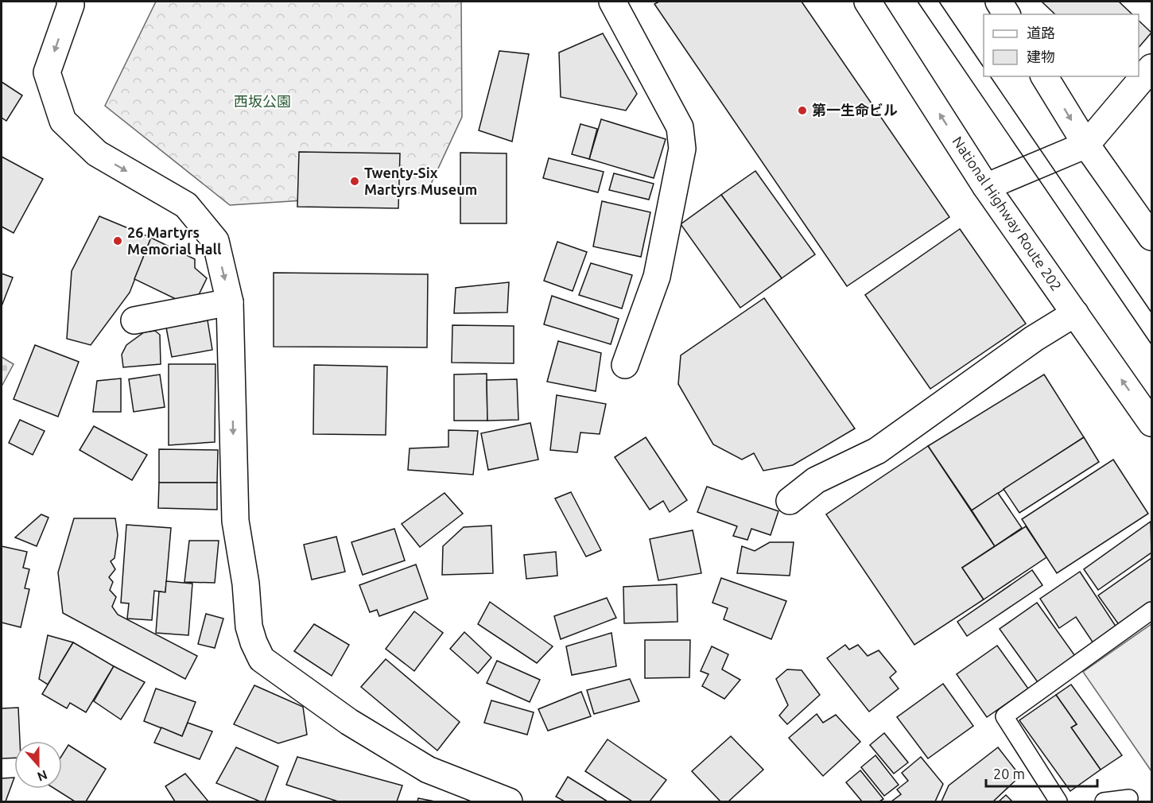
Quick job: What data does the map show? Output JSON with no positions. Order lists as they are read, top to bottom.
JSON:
{
  "streets": {
    "main road": ["National Highway Route 202"]
  },
  "one_way": ["National Highway Route 202"],
  "parks": ["西坂公園"],
  "places": ["第一生命ビル", "Twenty-Six Martyrs Museum", "26 Martyrs Memorial Hall"],
  "legend": ["道路", "建物"],
  "scale_bar": "20 m",
  "north": "bottom"
}
